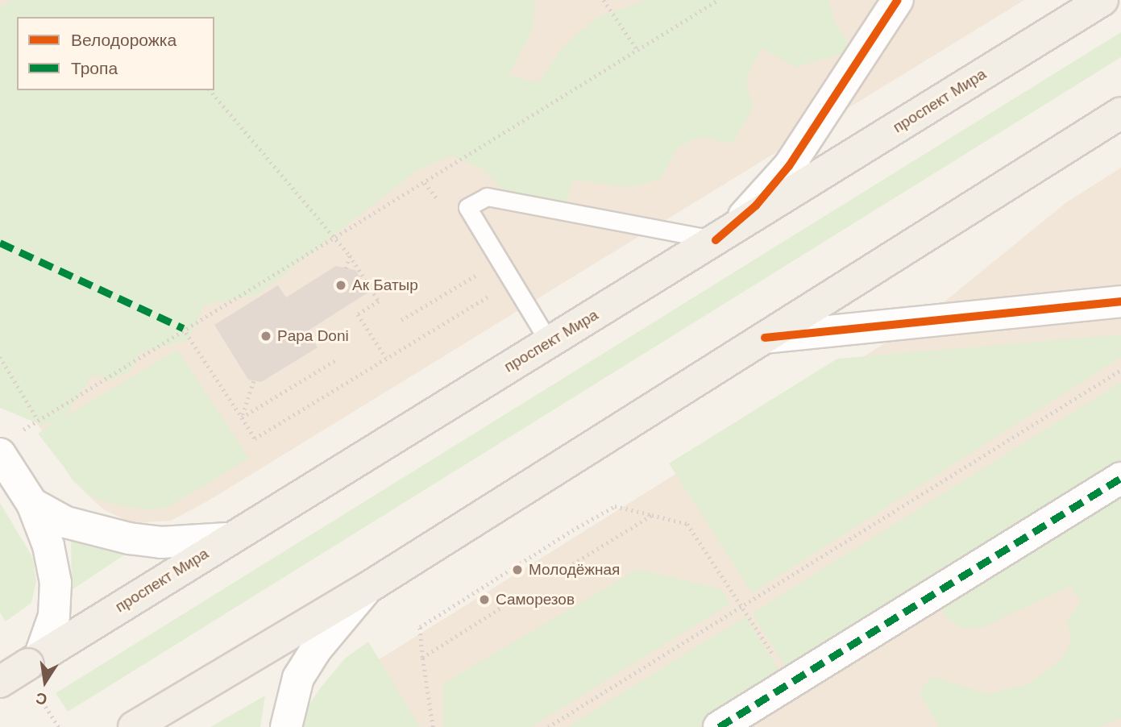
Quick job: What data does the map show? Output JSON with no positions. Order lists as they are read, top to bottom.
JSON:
{
  "streets": {
    "main road": ["проспект Мира"]
  },
  "places": [
    "Ак Батыр",
    "Papa Doni",
    "Молодёжная",
    "Саморезов"
  ],
  "legend": ["Велодорожка", "Тропа"],
  "north": "bottom"
}
